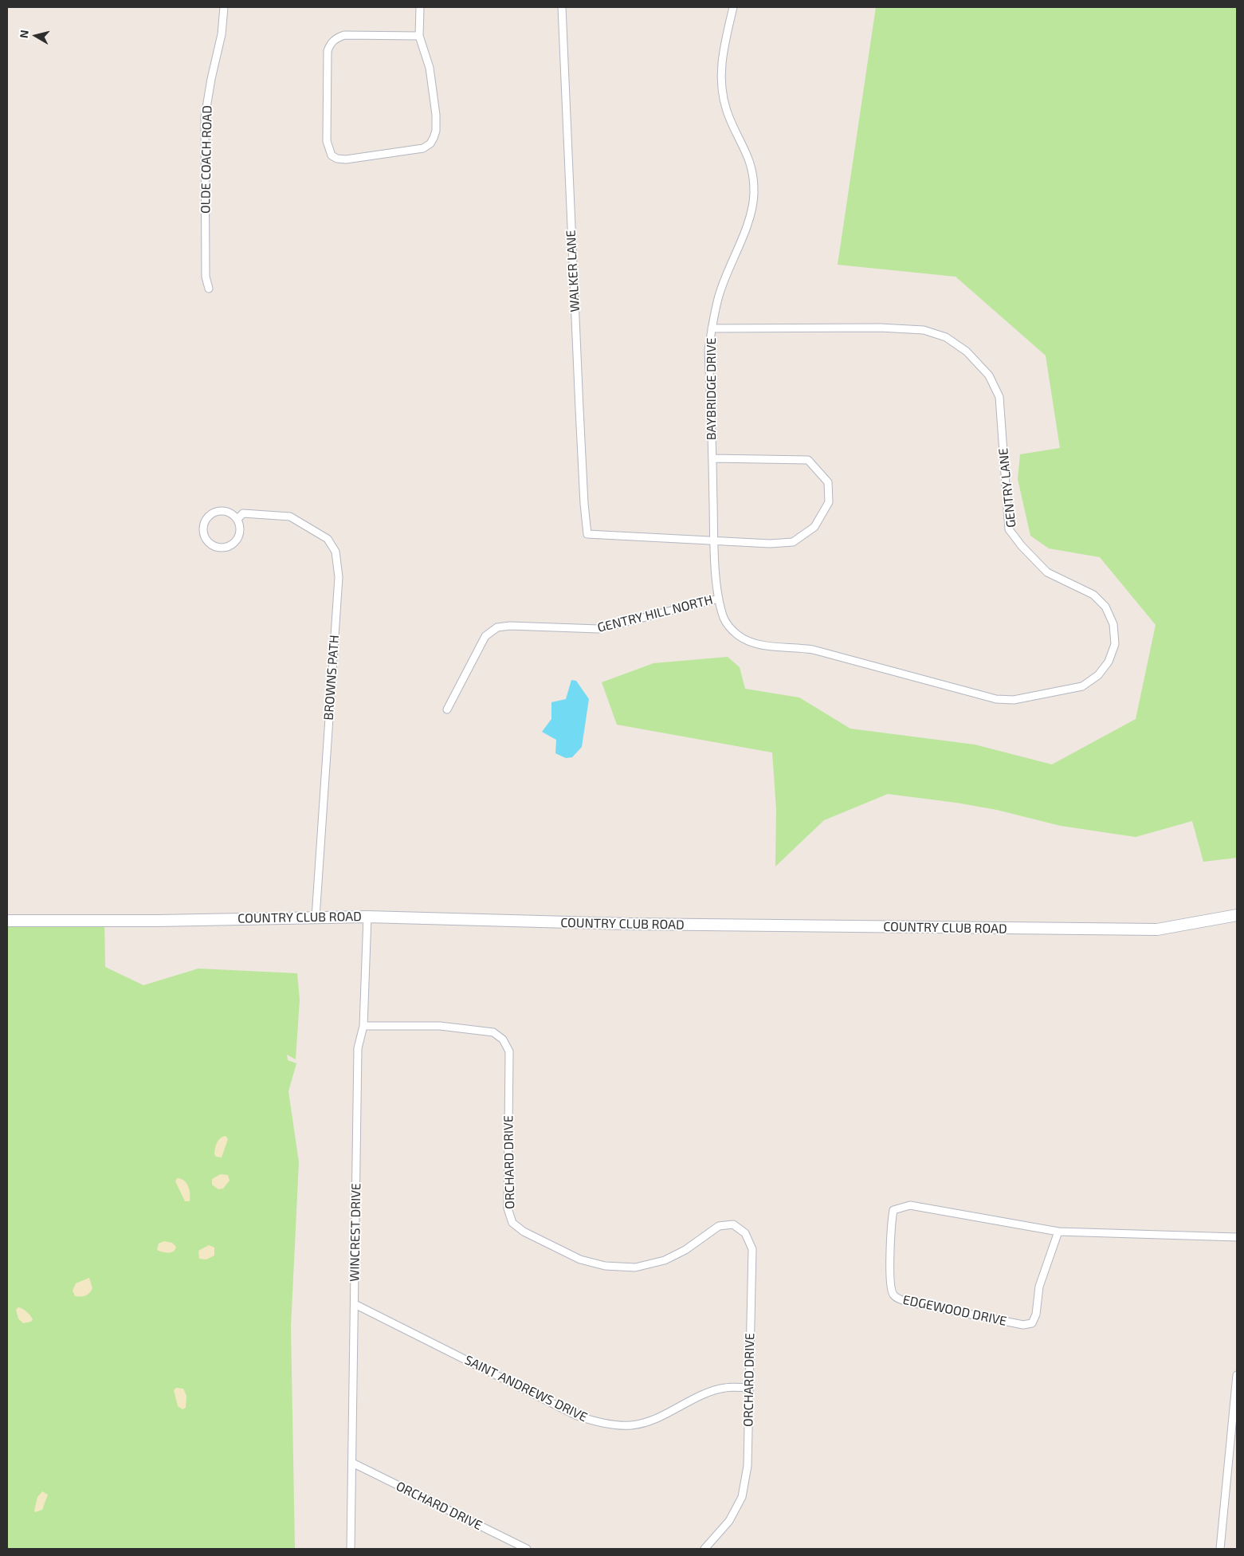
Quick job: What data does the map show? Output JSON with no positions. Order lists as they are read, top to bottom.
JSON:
{
  "streets": {
    "street": [
      "OLDE COACH ROAD",
      "WALKER LANE",
      "BAYBRIDGE DRIVE",
      "GENTRY LANE",
      "GENTRY HILL NORTH",
      "BROWNS PATH",
      "COUNTRY CLUB ROAD",
      "ORCHARD DRIVE",
      "WINCREST DRIVE",
      "EDGEWOOD DRIVE",
      "SAINT ANDREWS DRIVE"
    ]
  },
  "crossings": [
    ["WALKER LANE", "BAYBRIDGE DRIVE"],
    ["WALKER LANE", "GENTRY LANE"],
    ["BAYBRIDGE DRIVE", "GENTRY LANE"],
    ["GENTRY LANE", "GENTRY HILL NORTH"],
    ["BROWNS PATH", "COUNTRY CLUB ROAD"],
    ["COUNTRY CLUB ROAD", "WINCREST DRIVE"],
    ["ORCHARD DRIVE", "WINCREST DRIVE"],
    ["ORCHARD DRIVE", "SAINT ANDREWS DRIVE"],
    ["WINCREST DRIVE", "SAINT ANDREWS DRIVE"]
  ],
  "north": "left"
}
